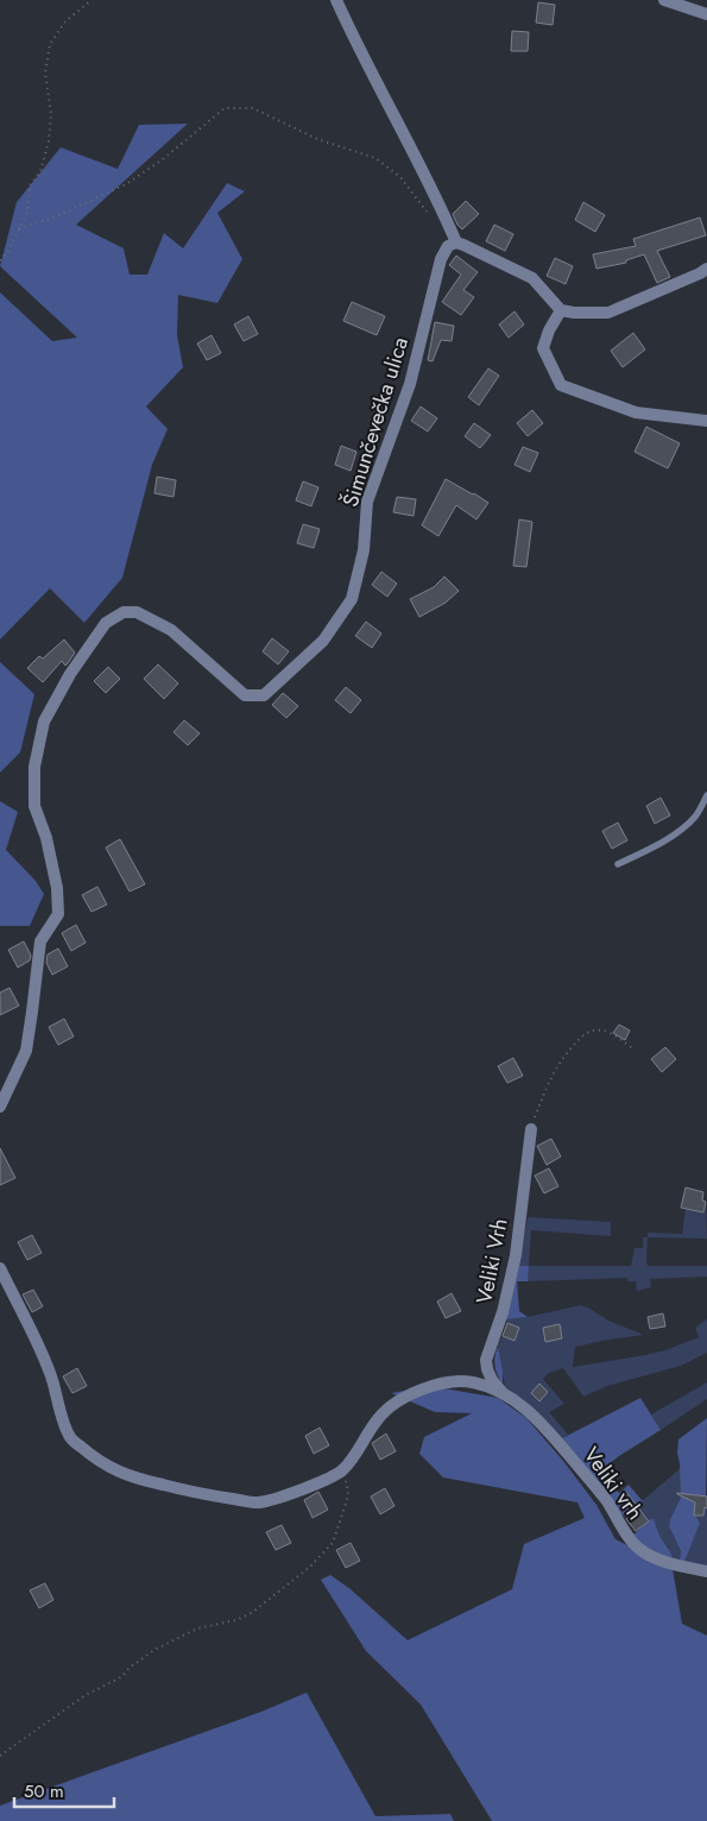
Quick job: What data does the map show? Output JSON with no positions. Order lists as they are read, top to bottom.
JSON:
{
  "streets": {
    "street": ["Šimunčevečka ulica", "Veliki Vrh", "Veliki vrh"]
  },
  "crossings": [
    ["Veliki Vrh", "Veliki vrh"]
  ],
  "scale_bar": "50 m"
}
